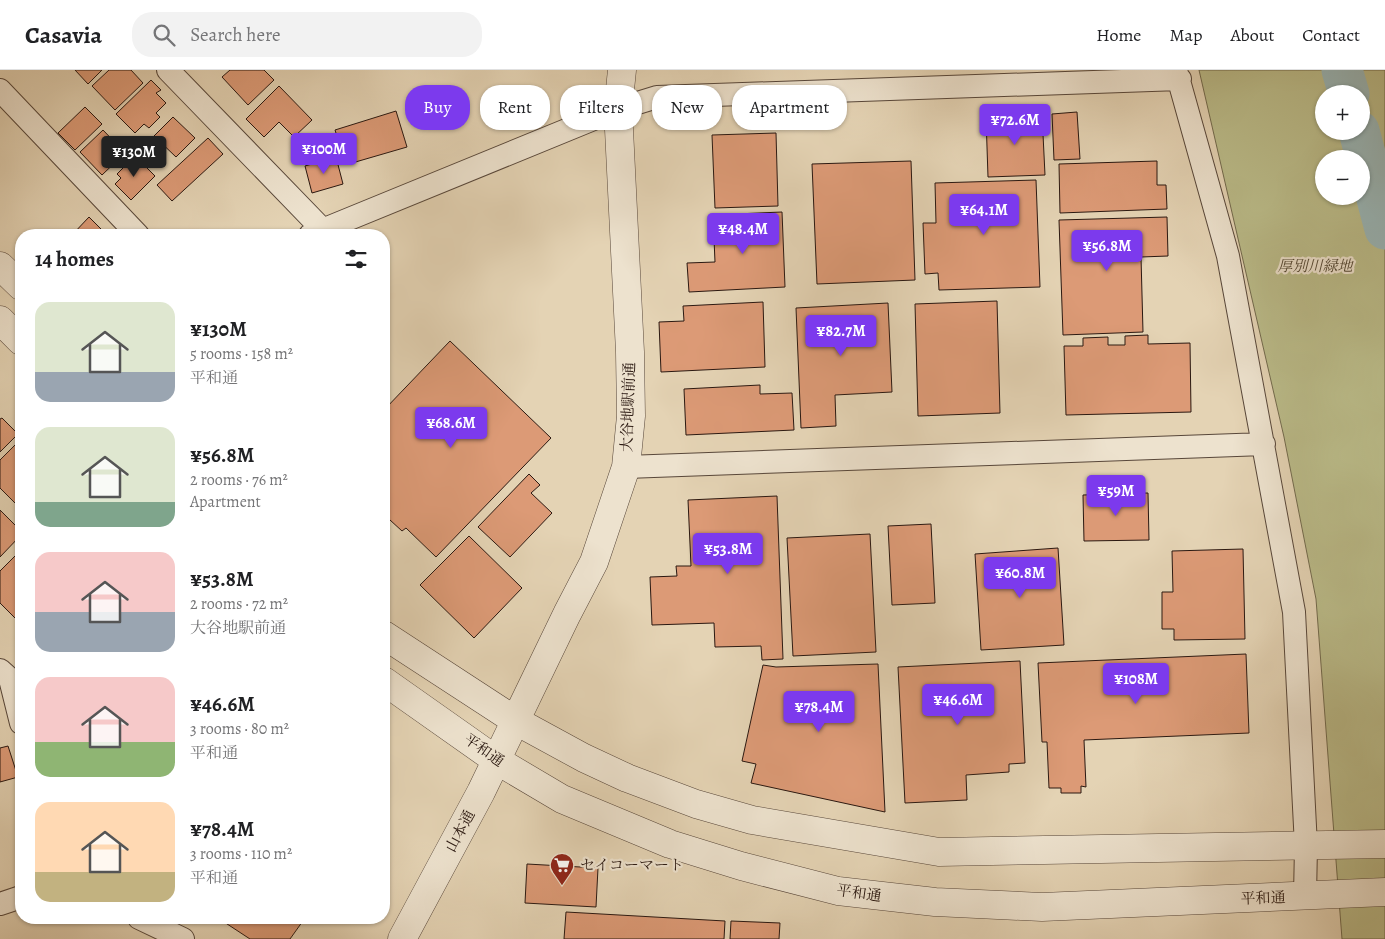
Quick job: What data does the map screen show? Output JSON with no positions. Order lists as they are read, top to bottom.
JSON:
{
  "streets": {
    "street": ["大谷地駅前通", "平和通", "山本通"]
  },
  "crossings": [
    ["大谷地駅前通", "山本通"],
    ["平和通", "山本通"]
  ],
  "parks": ["厚別川緑地"],
  "places": {
    "supermarket": ["セイコーマート"]
  },
  "page": {
    "header": "Casavia",
    "search": "Search here",
    "nav": [
      "Home",
      "Map",
      "About",
      "Contact"
    ],
    "map_buttons": ["+", "−"],
    "chip": [
      "Buy",
      "Rent",
      "Filters",
      "New",
      "Apartment"
    ],
    "price": [
      "¥72.6M",
      "¥100M",
      "¥130M",
      "¥64.1M",
      "¥48.4M",
      "¥56.8M",
      "¥82.7M",
      "¥68.6M",
      "¥59M",
      "¥53.8M",
      "¥60.8M",
      "¥108M",
      "¥46.6M",
      "¥78.4M"
    ],
    "heading": "14 homes",
    "list": [
      {
        "name": "¥130M",
        "note": "5 rooms · 158 m² · 平和通"
      },
      {
        "name": "¥56.8M",
        "note": "2 rooms · 76 m² · Apartment"
      },
      {
        "name": "¥53.8M",
        "note": "2 rooms · 72 m² · 大谷地駅前通"
      },
      {
        "name": "¥46.6M",
        "note": "3 rooms · 80 m² · 平和通"
      },
      {
        "name": "¥78.4M",
        "note": "3 rooms · 110 m² · 平和通"
      }
    ]
  }
}
